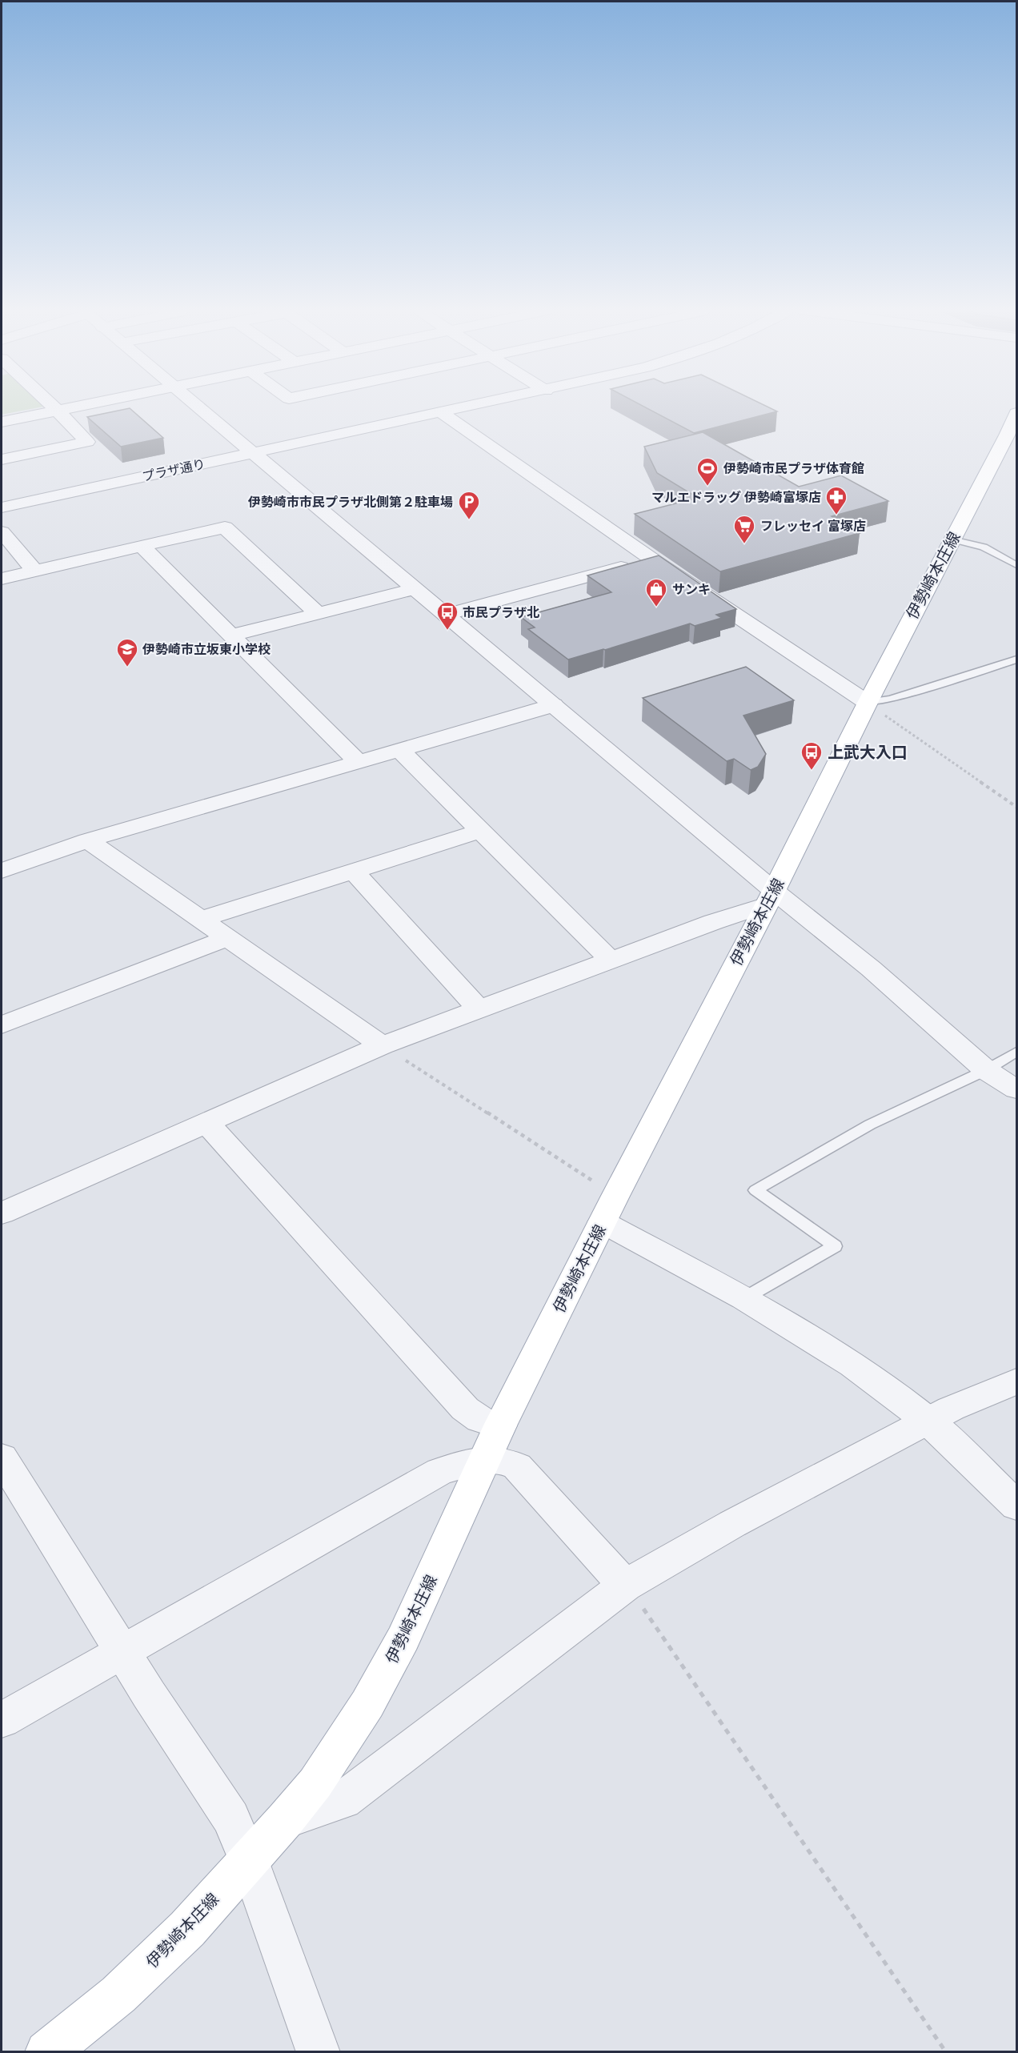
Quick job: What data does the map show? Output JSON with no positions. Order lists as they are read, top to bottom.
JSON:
{
  "streets": {
    "main road": ["伊勢崎本庄線"],
    "street": ["プラザ通り"]
  },
  "places": {
    "sports": ["伊勢崎市民プラザ体育館"],
    "pharmacy": ["マルエドラッグ 伊勢崎富塚店"],
    "parking": ["伊勢崎市市民プラザ北側第２駐車場"],
    "supermarket": ["フレッセイ 富塚店"],
    "shop": ["サンキ"],
    "bus stop": ["市民プラザ北", "上武大入口"],
    "school or university": ["伊勢崎市立坂東小学校"]
  }
}
